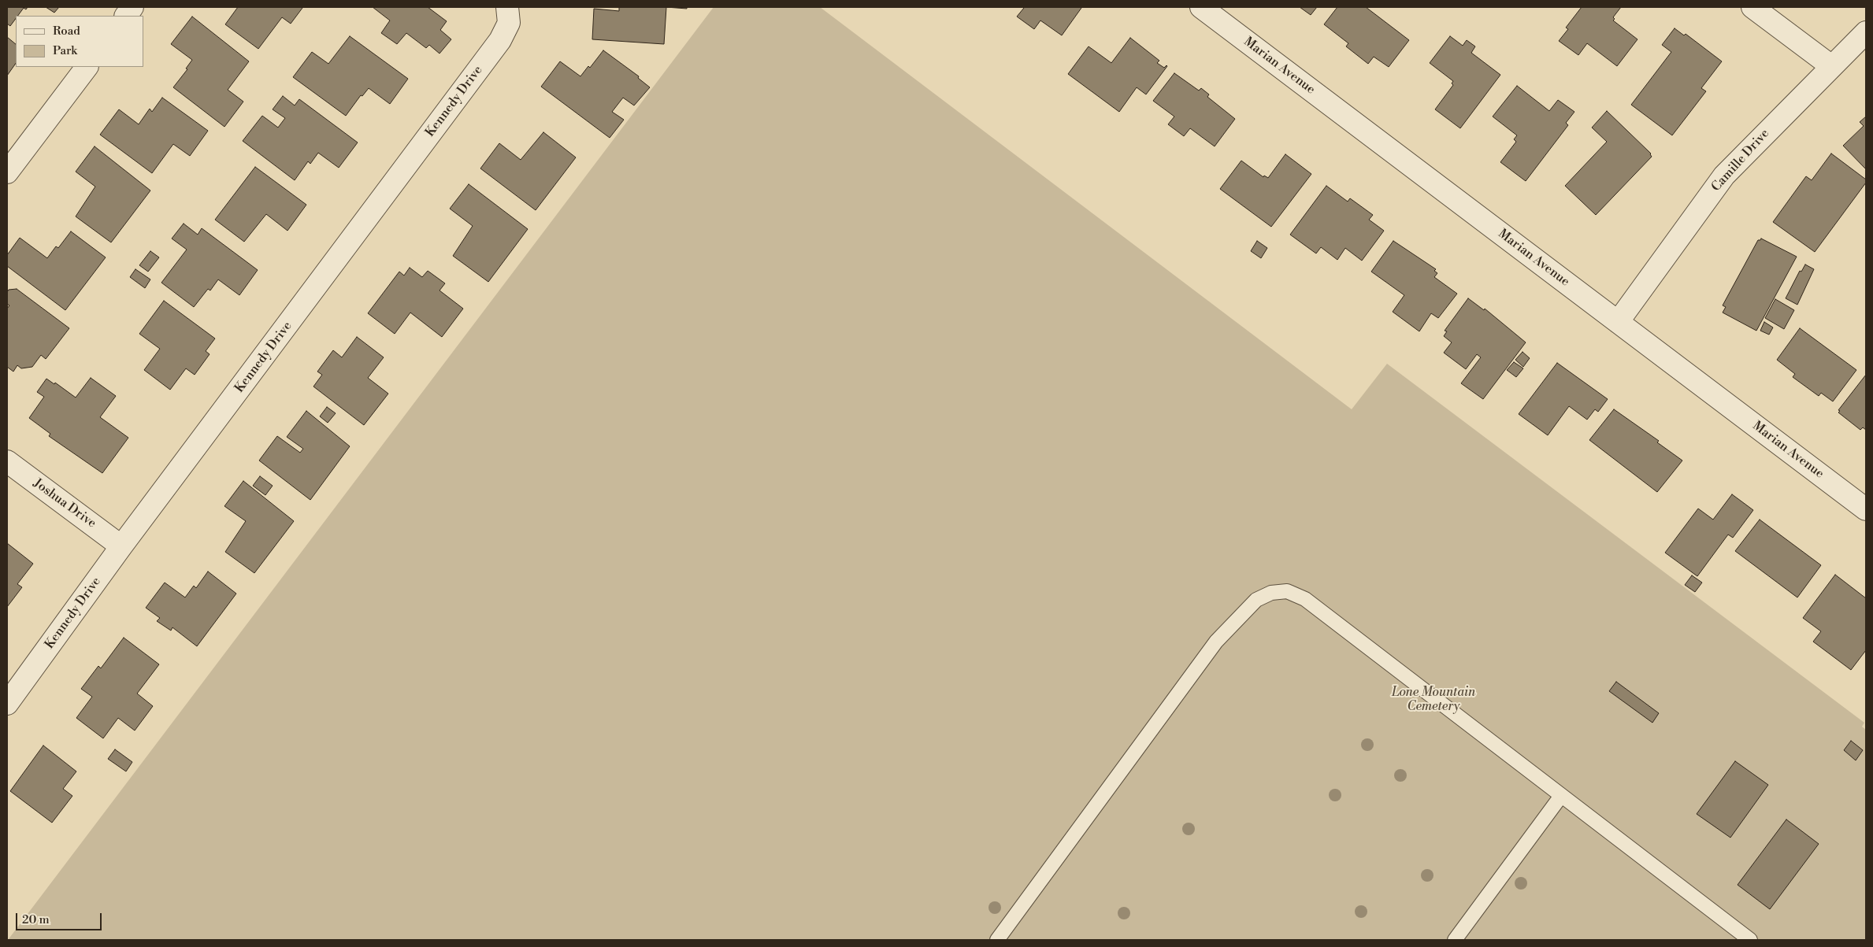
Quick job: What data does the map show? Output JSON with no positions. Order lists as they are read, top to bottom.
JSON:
{
  "streets": {
    "street": [
      "Marian Avenue",
      "Kennedy Drive",
      "Camille Drive",
      "Joshua Drive"
    ]
  },
  "crossings": [
    ["Marian Avenue", "Camille Drive"],
    ["Kennedy Drive", "Joshua Drive"]
  ],
  "parks": ["Lone Mountain Cemetery"],
  "legend": ["Road", "Park"],
  "scale_bar": "20 m"
}
